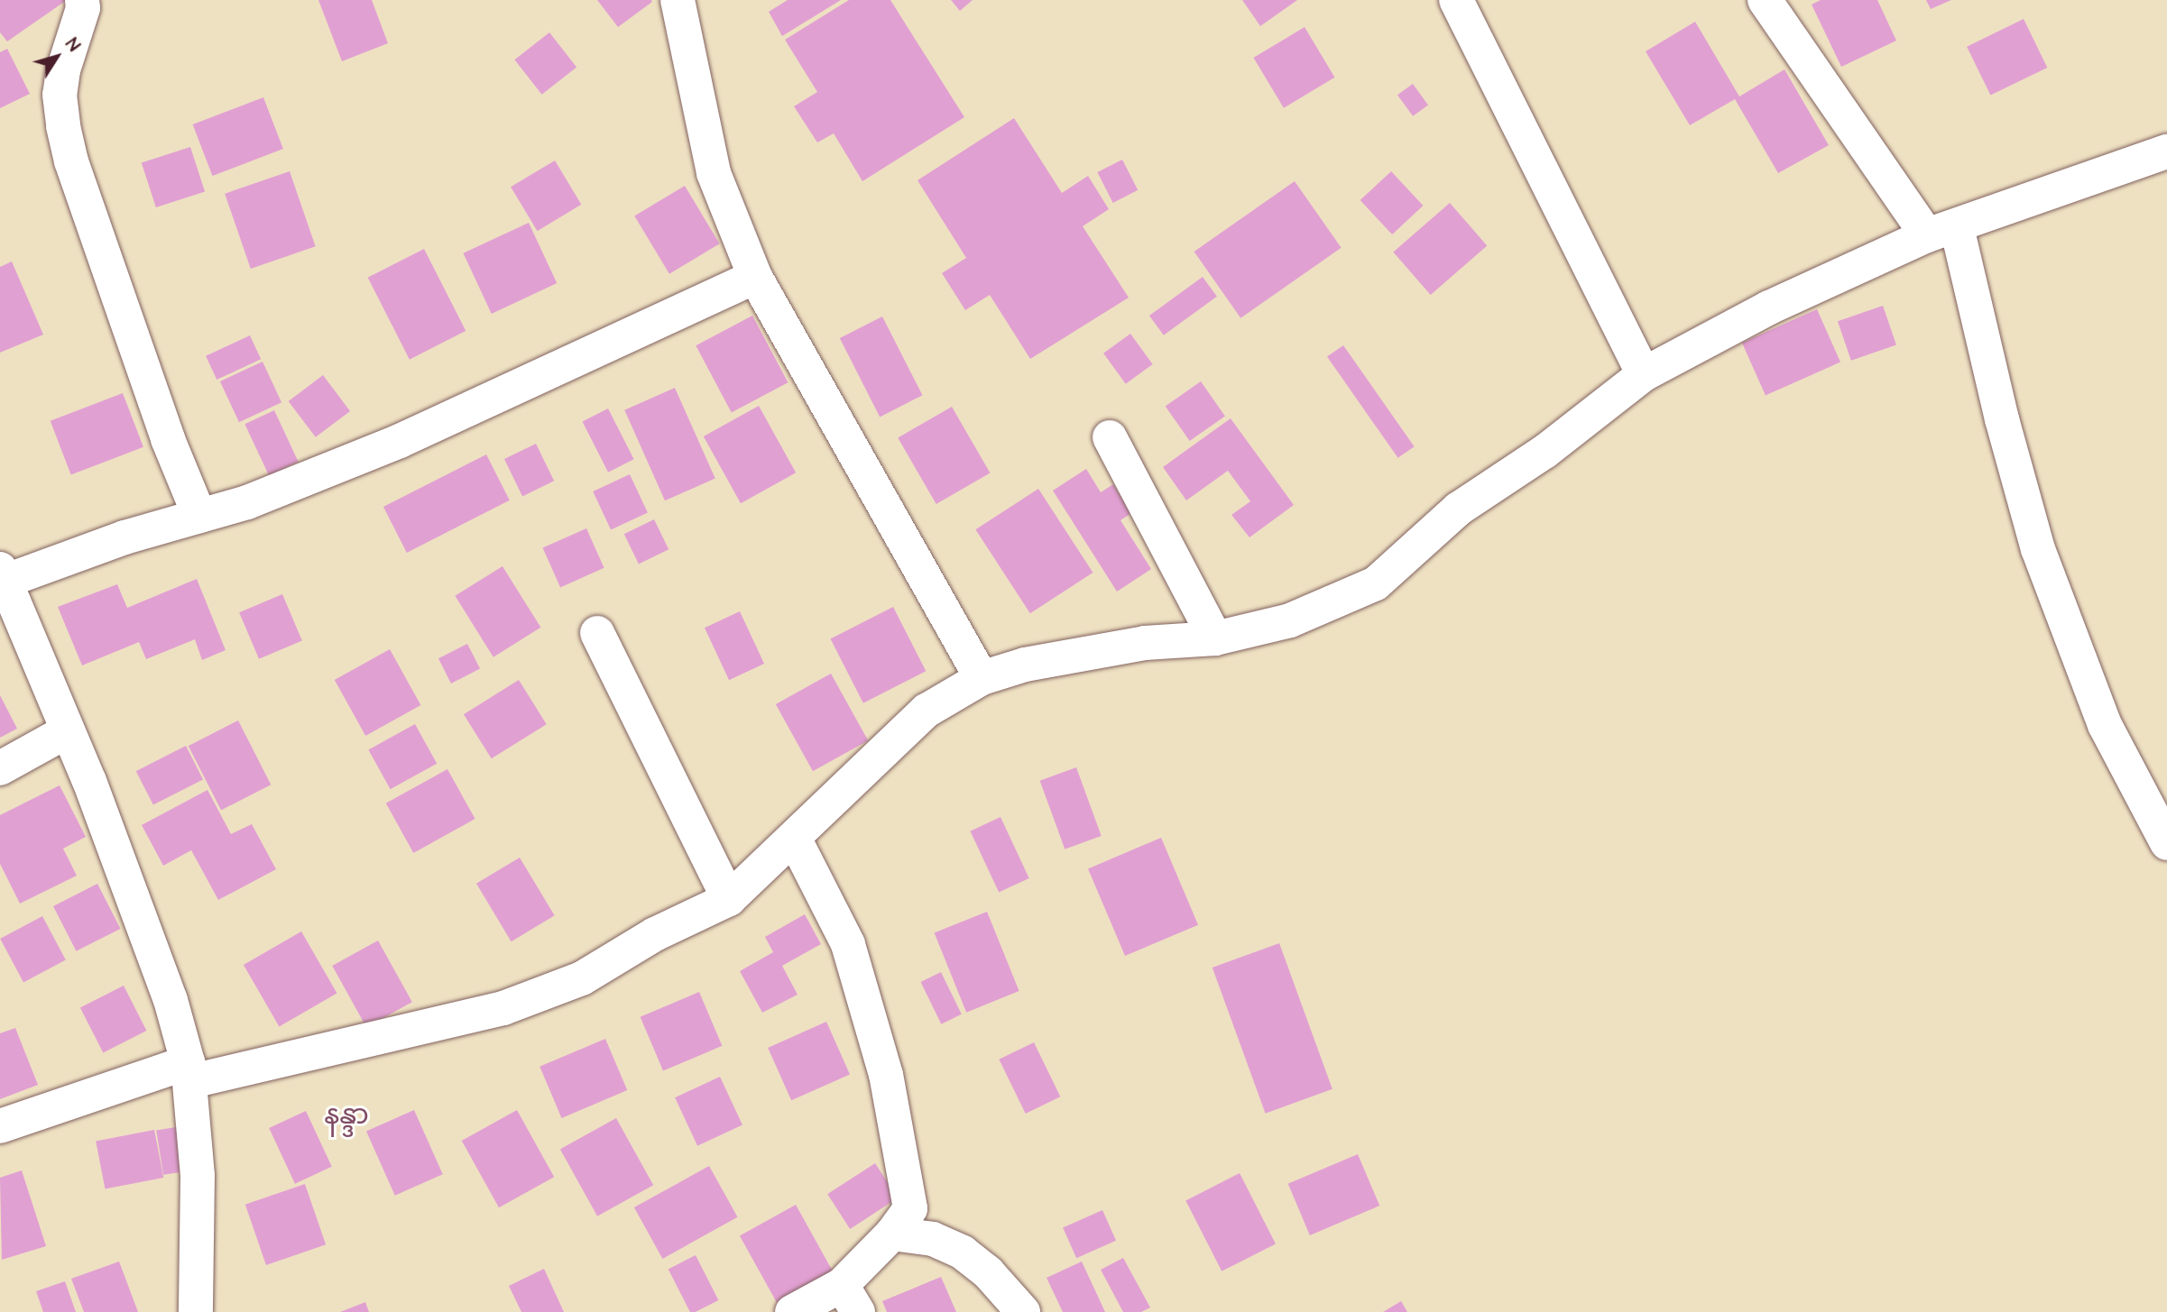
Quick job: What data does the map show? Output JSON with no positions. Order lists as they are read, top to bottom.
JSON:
{
  "districts": ["နန္ဒာ"],
  "north": "top right"
}
